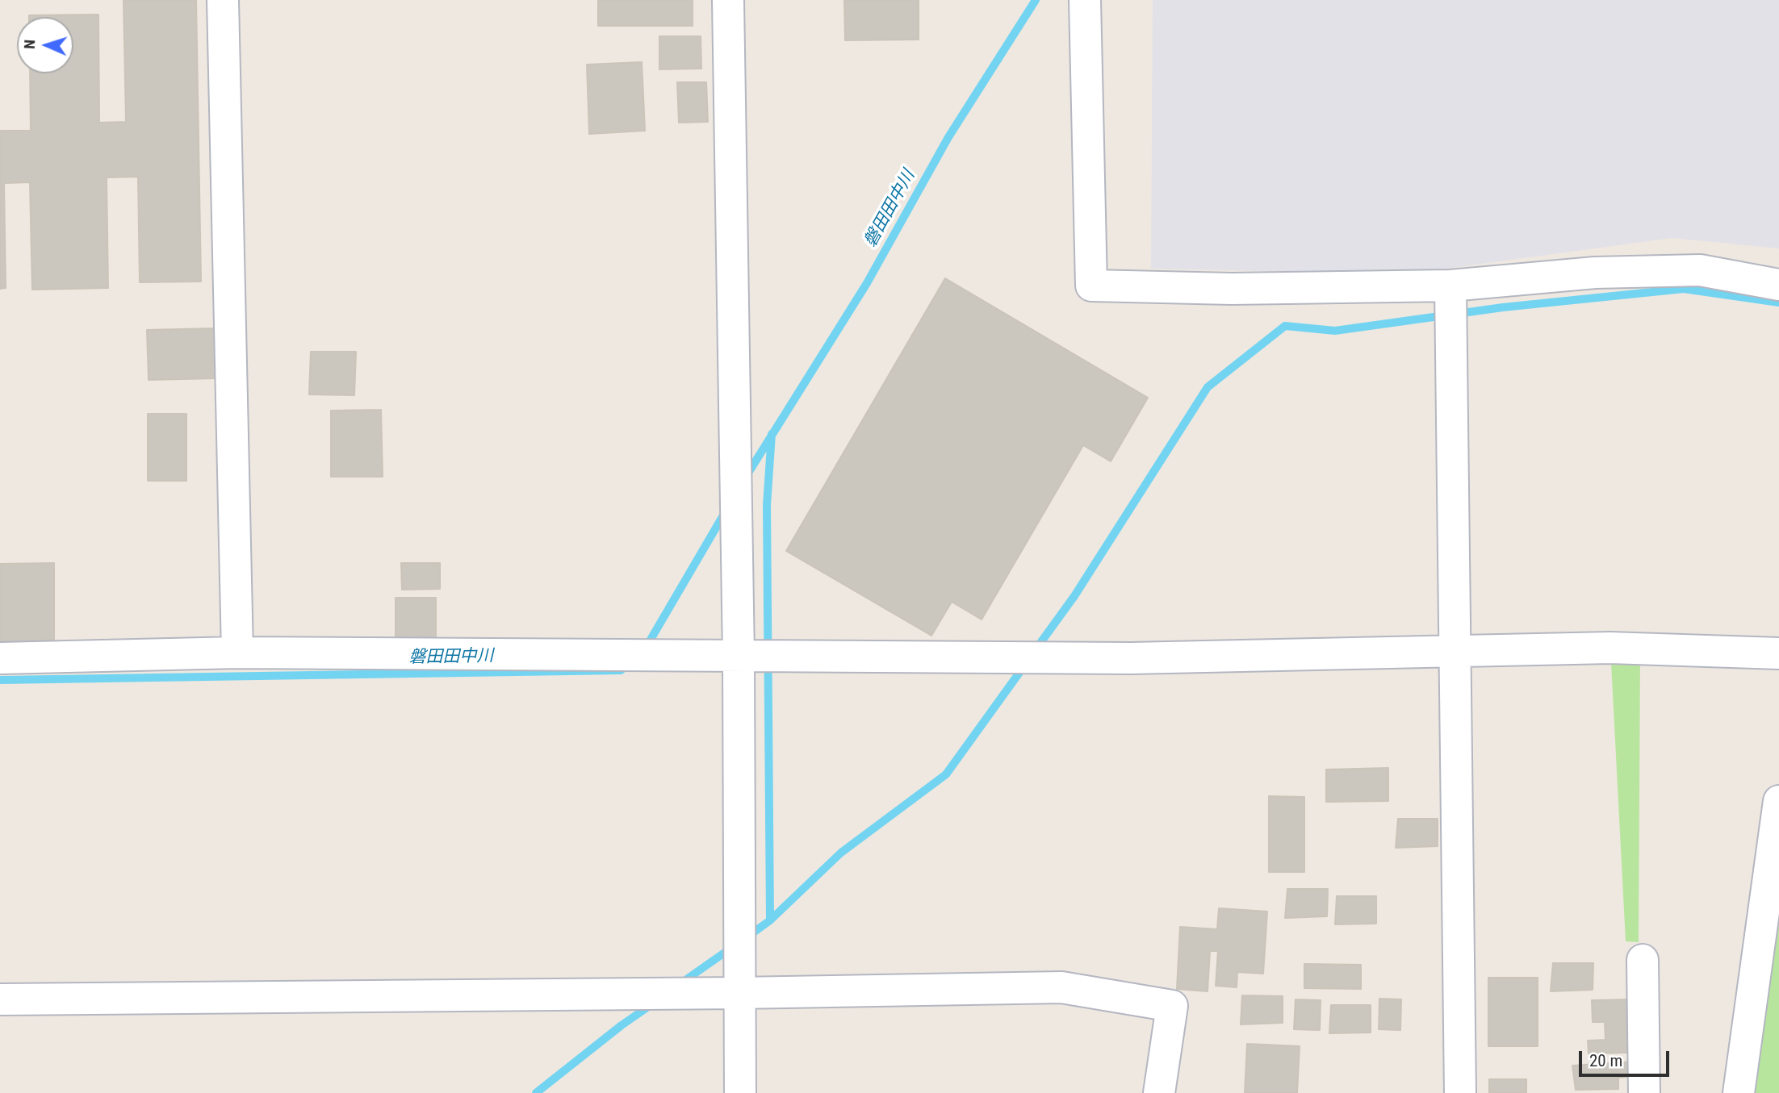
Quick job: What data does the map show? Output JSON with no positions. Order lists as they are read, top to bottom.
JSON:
{
  "water": ["磐田田中川"],
  "scale_bar": "20 m",
  "north": "left"
}
